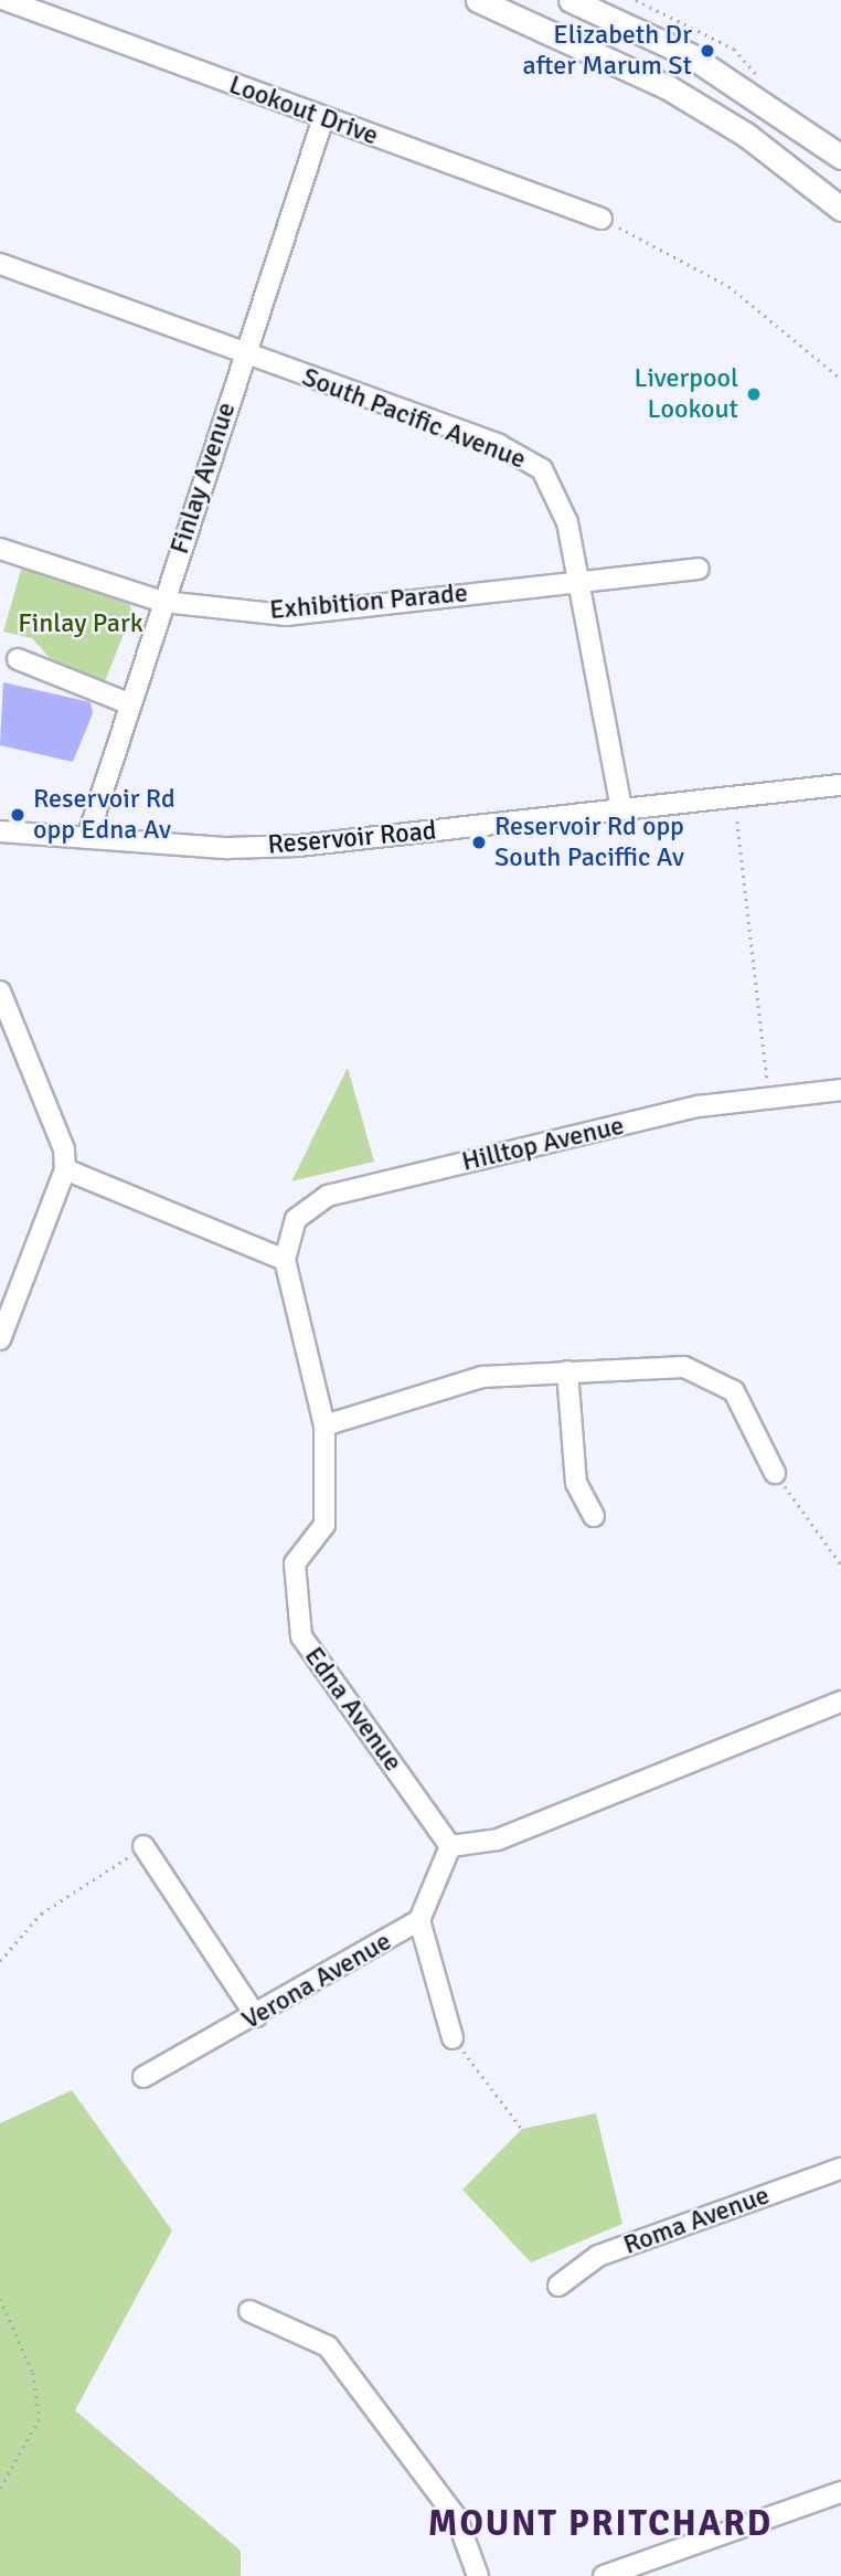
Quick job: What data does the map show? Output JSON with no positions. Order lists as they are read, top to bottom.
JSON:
{
  "streets": {
    "street": [
      "Lookout Drive",
      "South Pacific Avenue",
      "Finlay Avenue",
      "Exhibition Parade",
      "Reservoir Road",
      "Hilltop Avenue",
      "Edna Avenue",
      "Verona Avenue",
      "Roma Avenue"
    ]
  },
  "crossings": [
    ["Lookout Drive", "Finlay Avenue"],
    ["South Pacific Avenue", "Finlay Avenue"],
    ["South Pacific Avenue", "Exhibition Parade"],
    ["South Pacific Avenue", "Reservoir Road"],
    ["Finlay Avenue", "Exhibition Parade"],
    ["Finlay Avenue", "Reservoir Road"],
    ["Hilltop Avenue", "Edna Avenue"],
    ["Edna Avenue", "Verona Avenue"]
  ],
  "districts": ["MOUNT PRITCHARD"],
  "parks": ["Finlay Park"],
  "places": [
    "Elizabeth Dr after Marum St",
    "Liverpool Lookout",
    "Reservoir Rd opp Edna Av",
    "Reservoir Rd opp South Paciffic Av"
  ]
}
